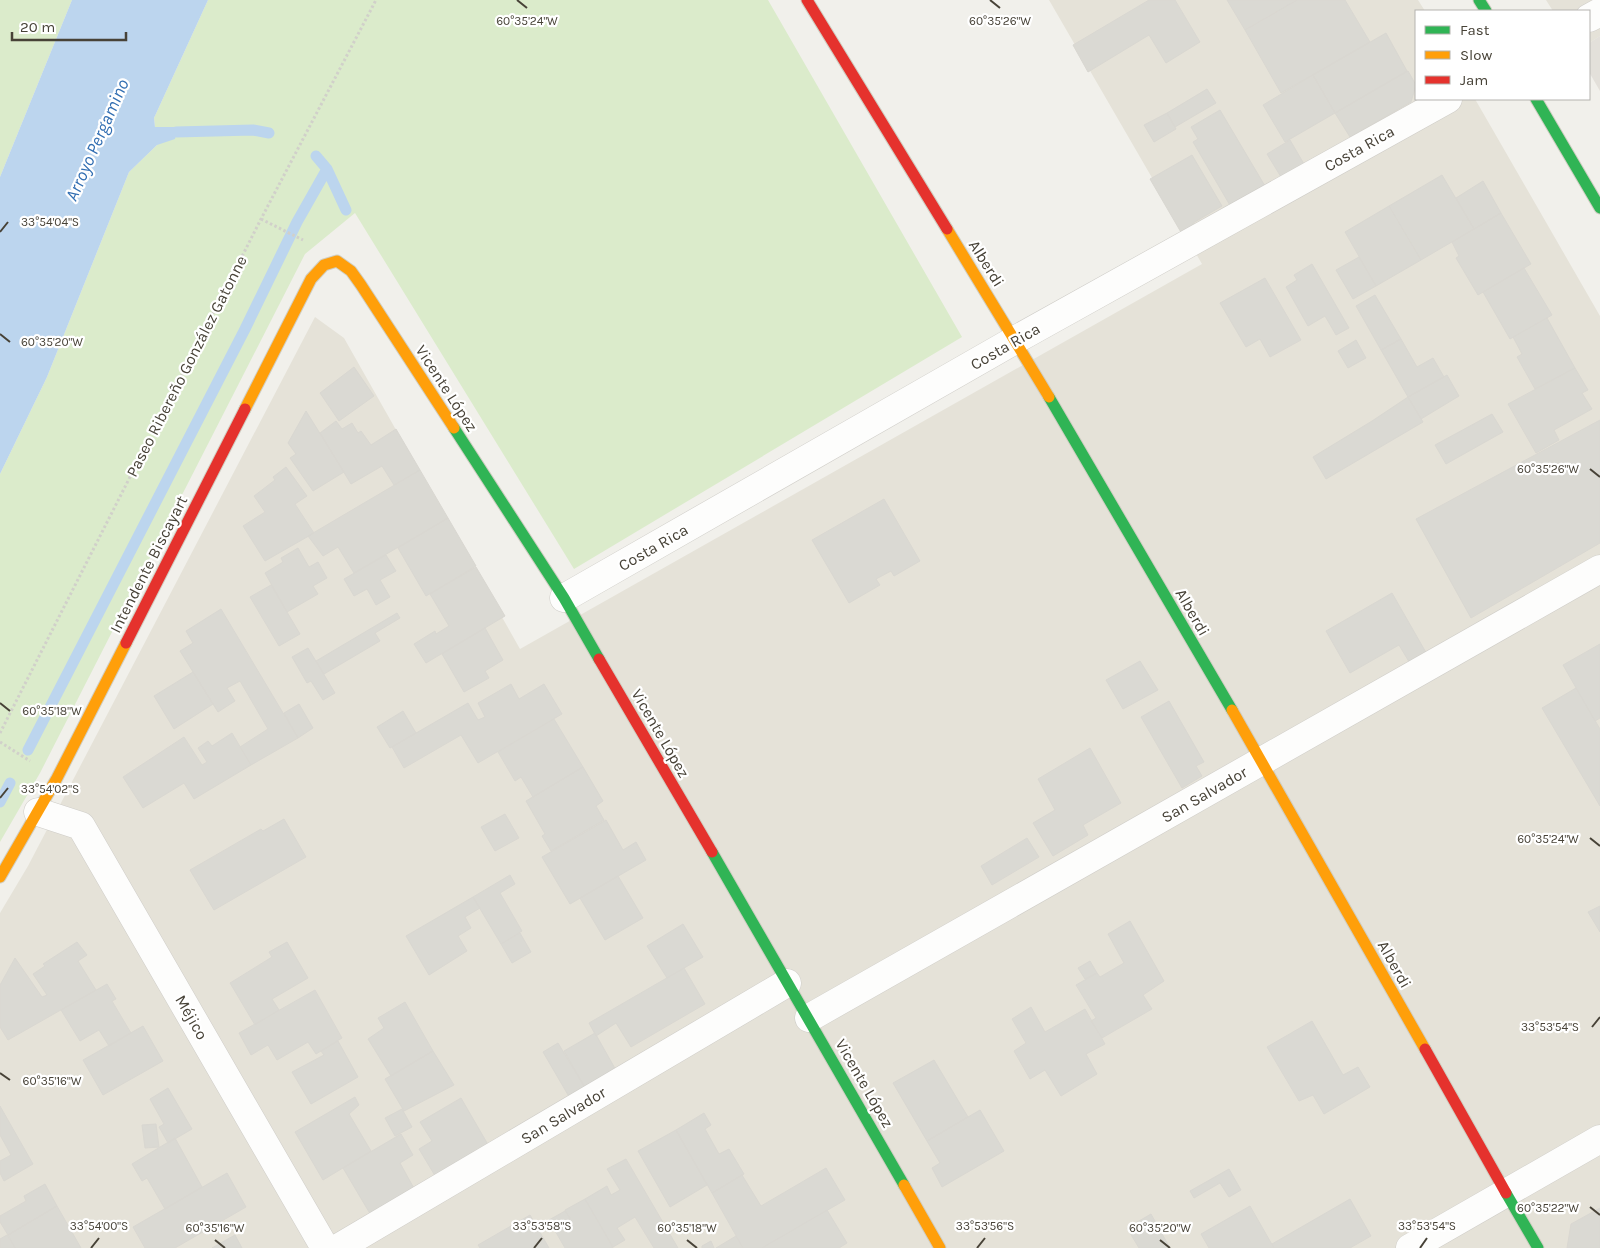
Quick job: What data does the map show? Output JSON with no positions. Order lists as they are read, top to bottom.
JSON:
{
  "streets": {
    "street": [
      "Costa Rica",
      "Alberdi",
      "Vicente López",
      "Intendente Biscayart",
      "San Salvador",
      "Méjico"
    ],
    "path": ["Paseo Ribereño González Gatonne"]
  },
  "crossings": [
    ["Costa Rica", "Alberdi"],
    ["Costa Rica", "Vicente López"],
    ["Alberdi", "San Salvador"],
    ["Vicente López", "Intendente Biscayart"],
    ["Vicente López", "San Salvador"],
    ["Intendente Biscayart", "Méjico"]
  ],
  "water": ["Arroyo Pergamino"],
  "legend": ["Fast", "Slow", "Jam"],
  "scale_bar": "20 m",
  "coordinates": [
    "60°35'24\"W",
    "60°35'26\"W",
    "33°54'04\"S",
    "60°35'20\"W",
    "60°35'18\"W",
    "33°54'02\"S",
    "33°53'54\"S",
    "60°35'16\"W",
    "60°35'22\"W",
    "33°54'00\"S",
    "33°53'58\"S",
    "33°53'56\"S"
  ]
}
